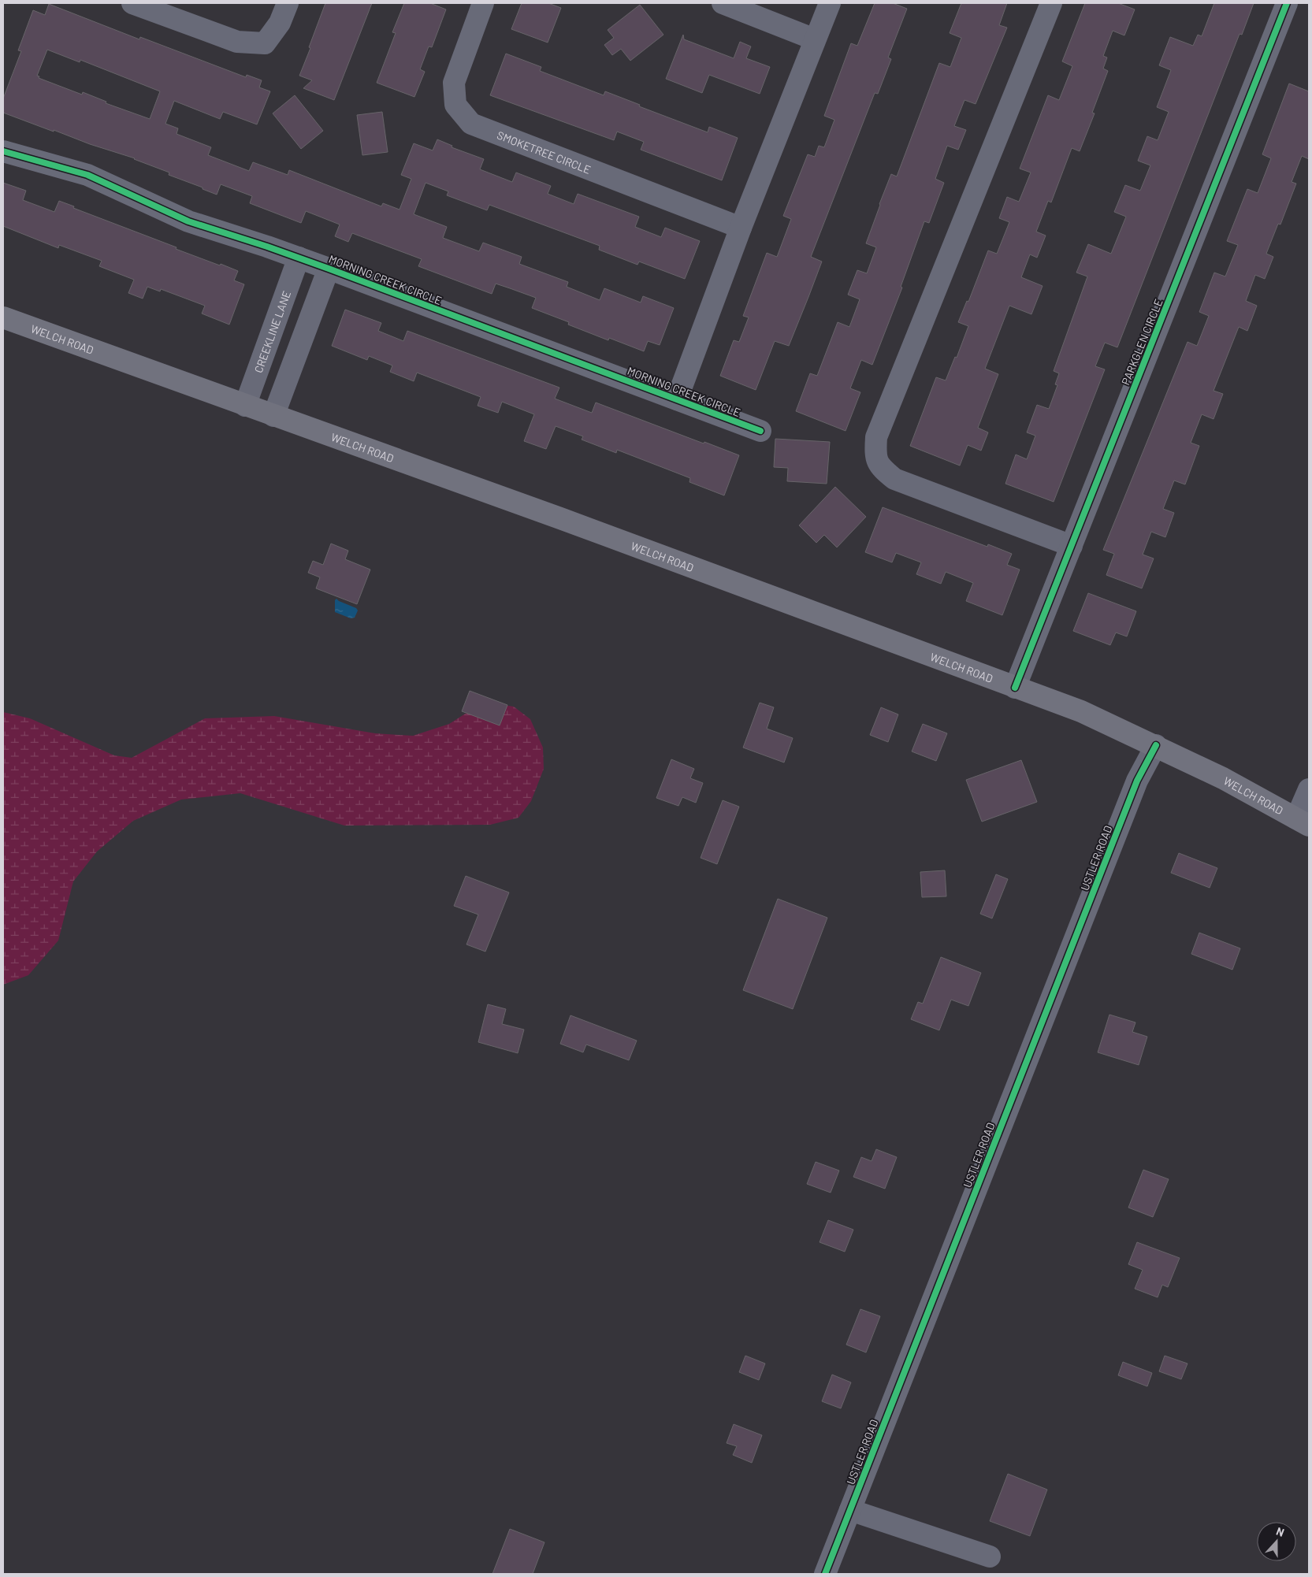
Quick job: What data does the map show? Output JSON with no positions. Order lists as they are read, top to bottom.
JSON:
{
  "streets": {
    "main road": ["WELCH ROAD"],
    "street": [
      "SMOKETREE CIRCLE",
      "MORNING CREEK CIRCLE",
      "CREEKLINE LANE",
      "PARKGLEN CIRCLE",
      "USTLER ROAD"
    ]
  },
  "crossings": [
    ["MORNING CREEK CIRCLE", "CREEKLINE LANE"],
    ["CREEKLINE LANE", "WELCH ROAD"],
    ["WELCH ROAD", "PARKGLEN CIRCLE"],
    ["WELCH ROAD", "USTLER ROAD"]
  ],
  "north": "top"
}
